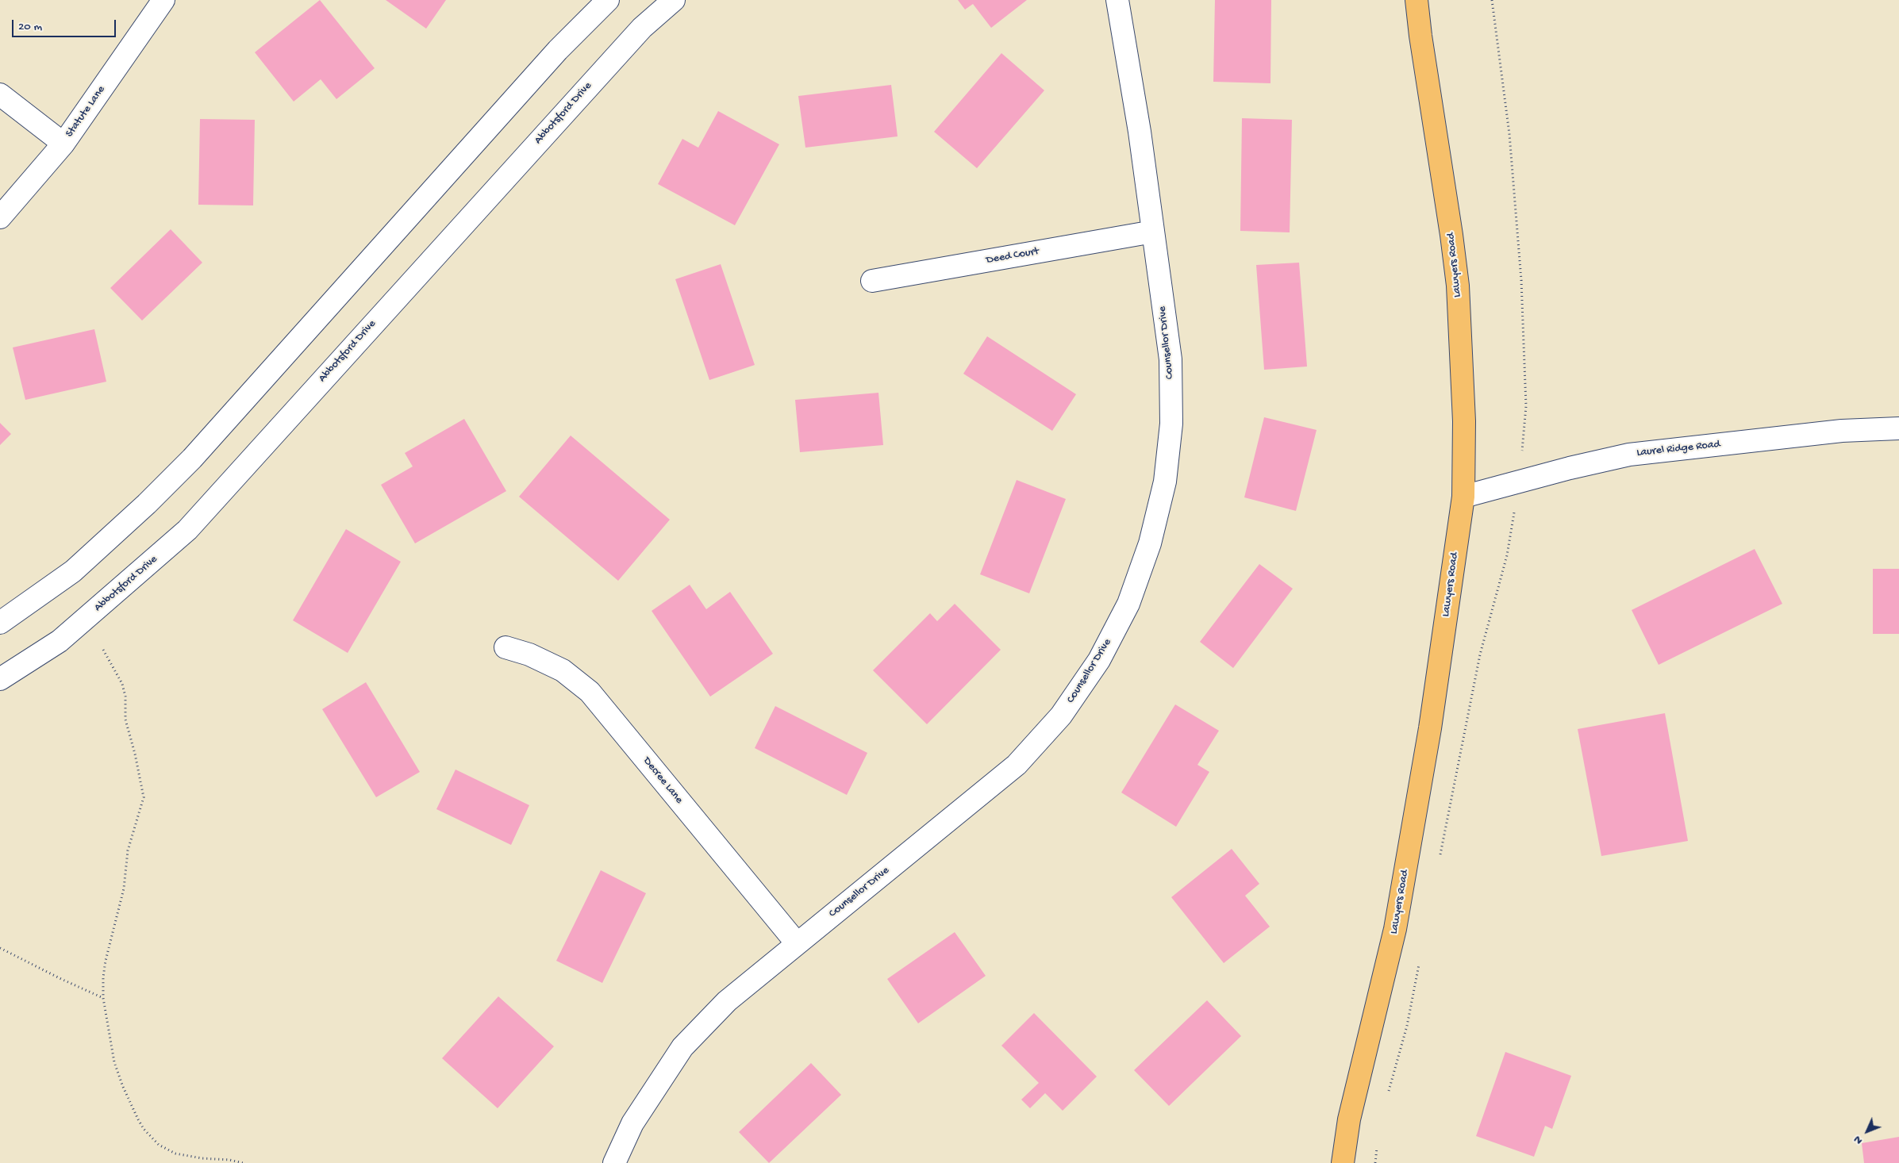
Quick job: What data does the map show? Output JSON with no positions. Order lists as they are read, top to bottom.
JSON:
{
  "streets": {
    "main road": ["Lawyers Road"],
    "street": [
      "Statute Lane",
      "Abbotsford Drive",
      "Deed Court",
      "Counsellor Drive",
      "Laurel Ridge Road",
      "Decree Lane"
    ]
  },
  "crossings": [
    ["Deed Court", "Counsellor Drive"],
    ["Lawyers Road", "Laurel Ridge Road"],
    ["Counsellor Drive", "Decree Lane"]
  ],
  "scale_bar": "20 m",
  "north": "bottom left"
}
